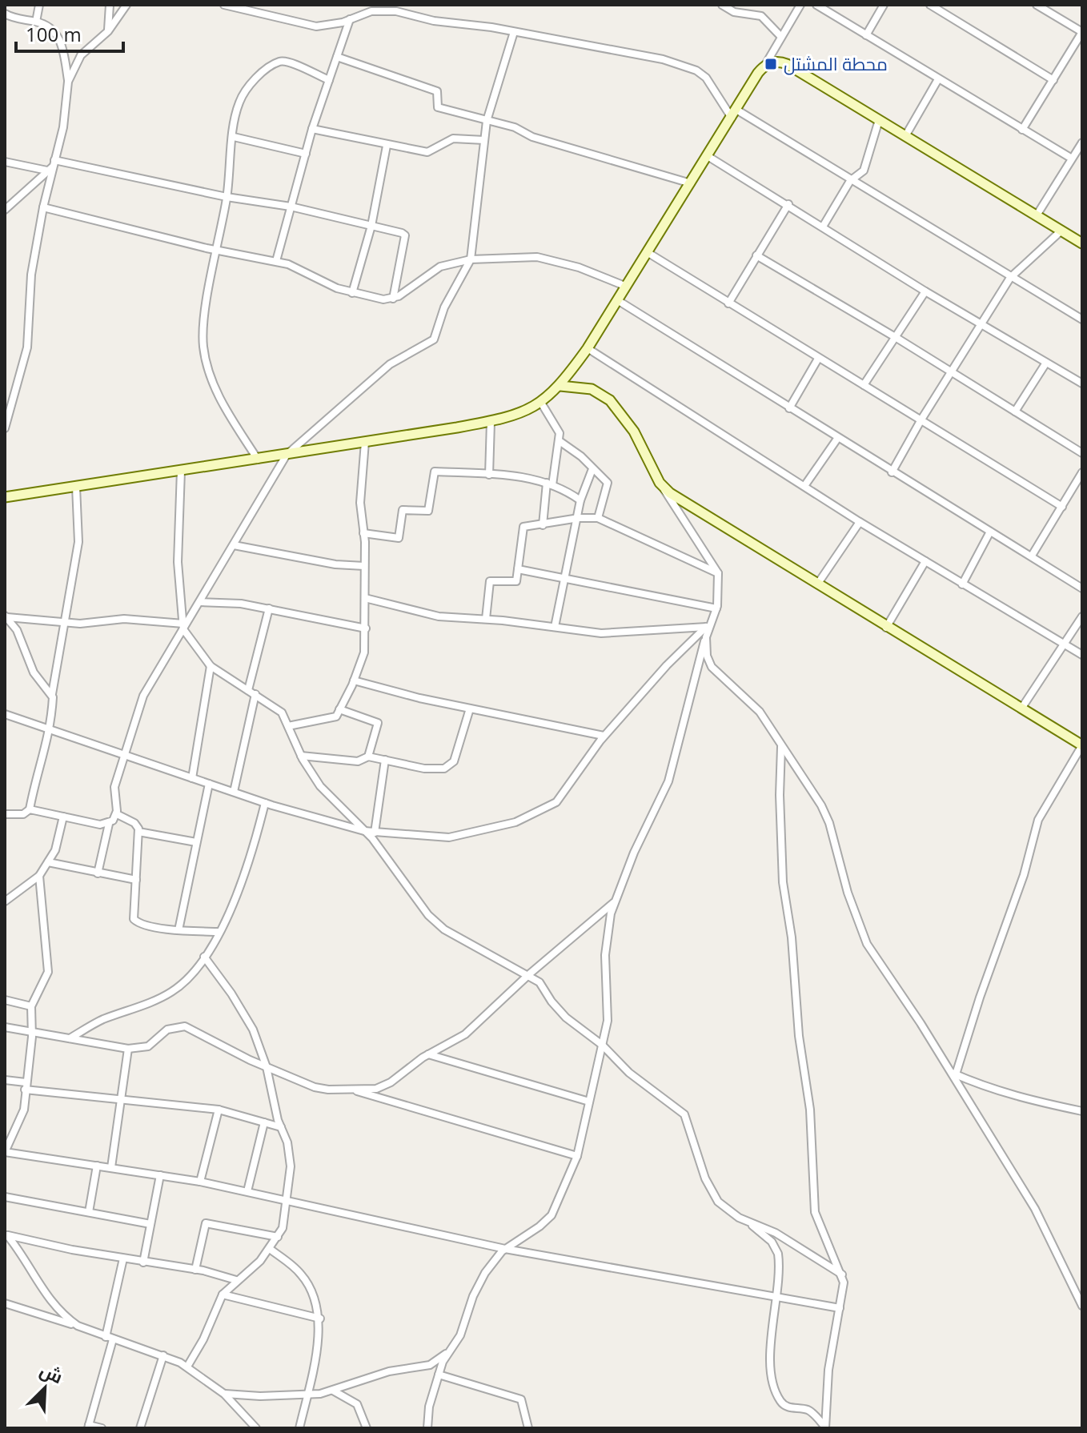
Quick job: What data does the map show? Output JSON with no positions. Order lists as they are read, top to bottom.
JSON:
{
  "places": {
    "transit": ["محطة المشتل"]
  },
  "scale_bar": "100 m",
  "north": "top right"
}
